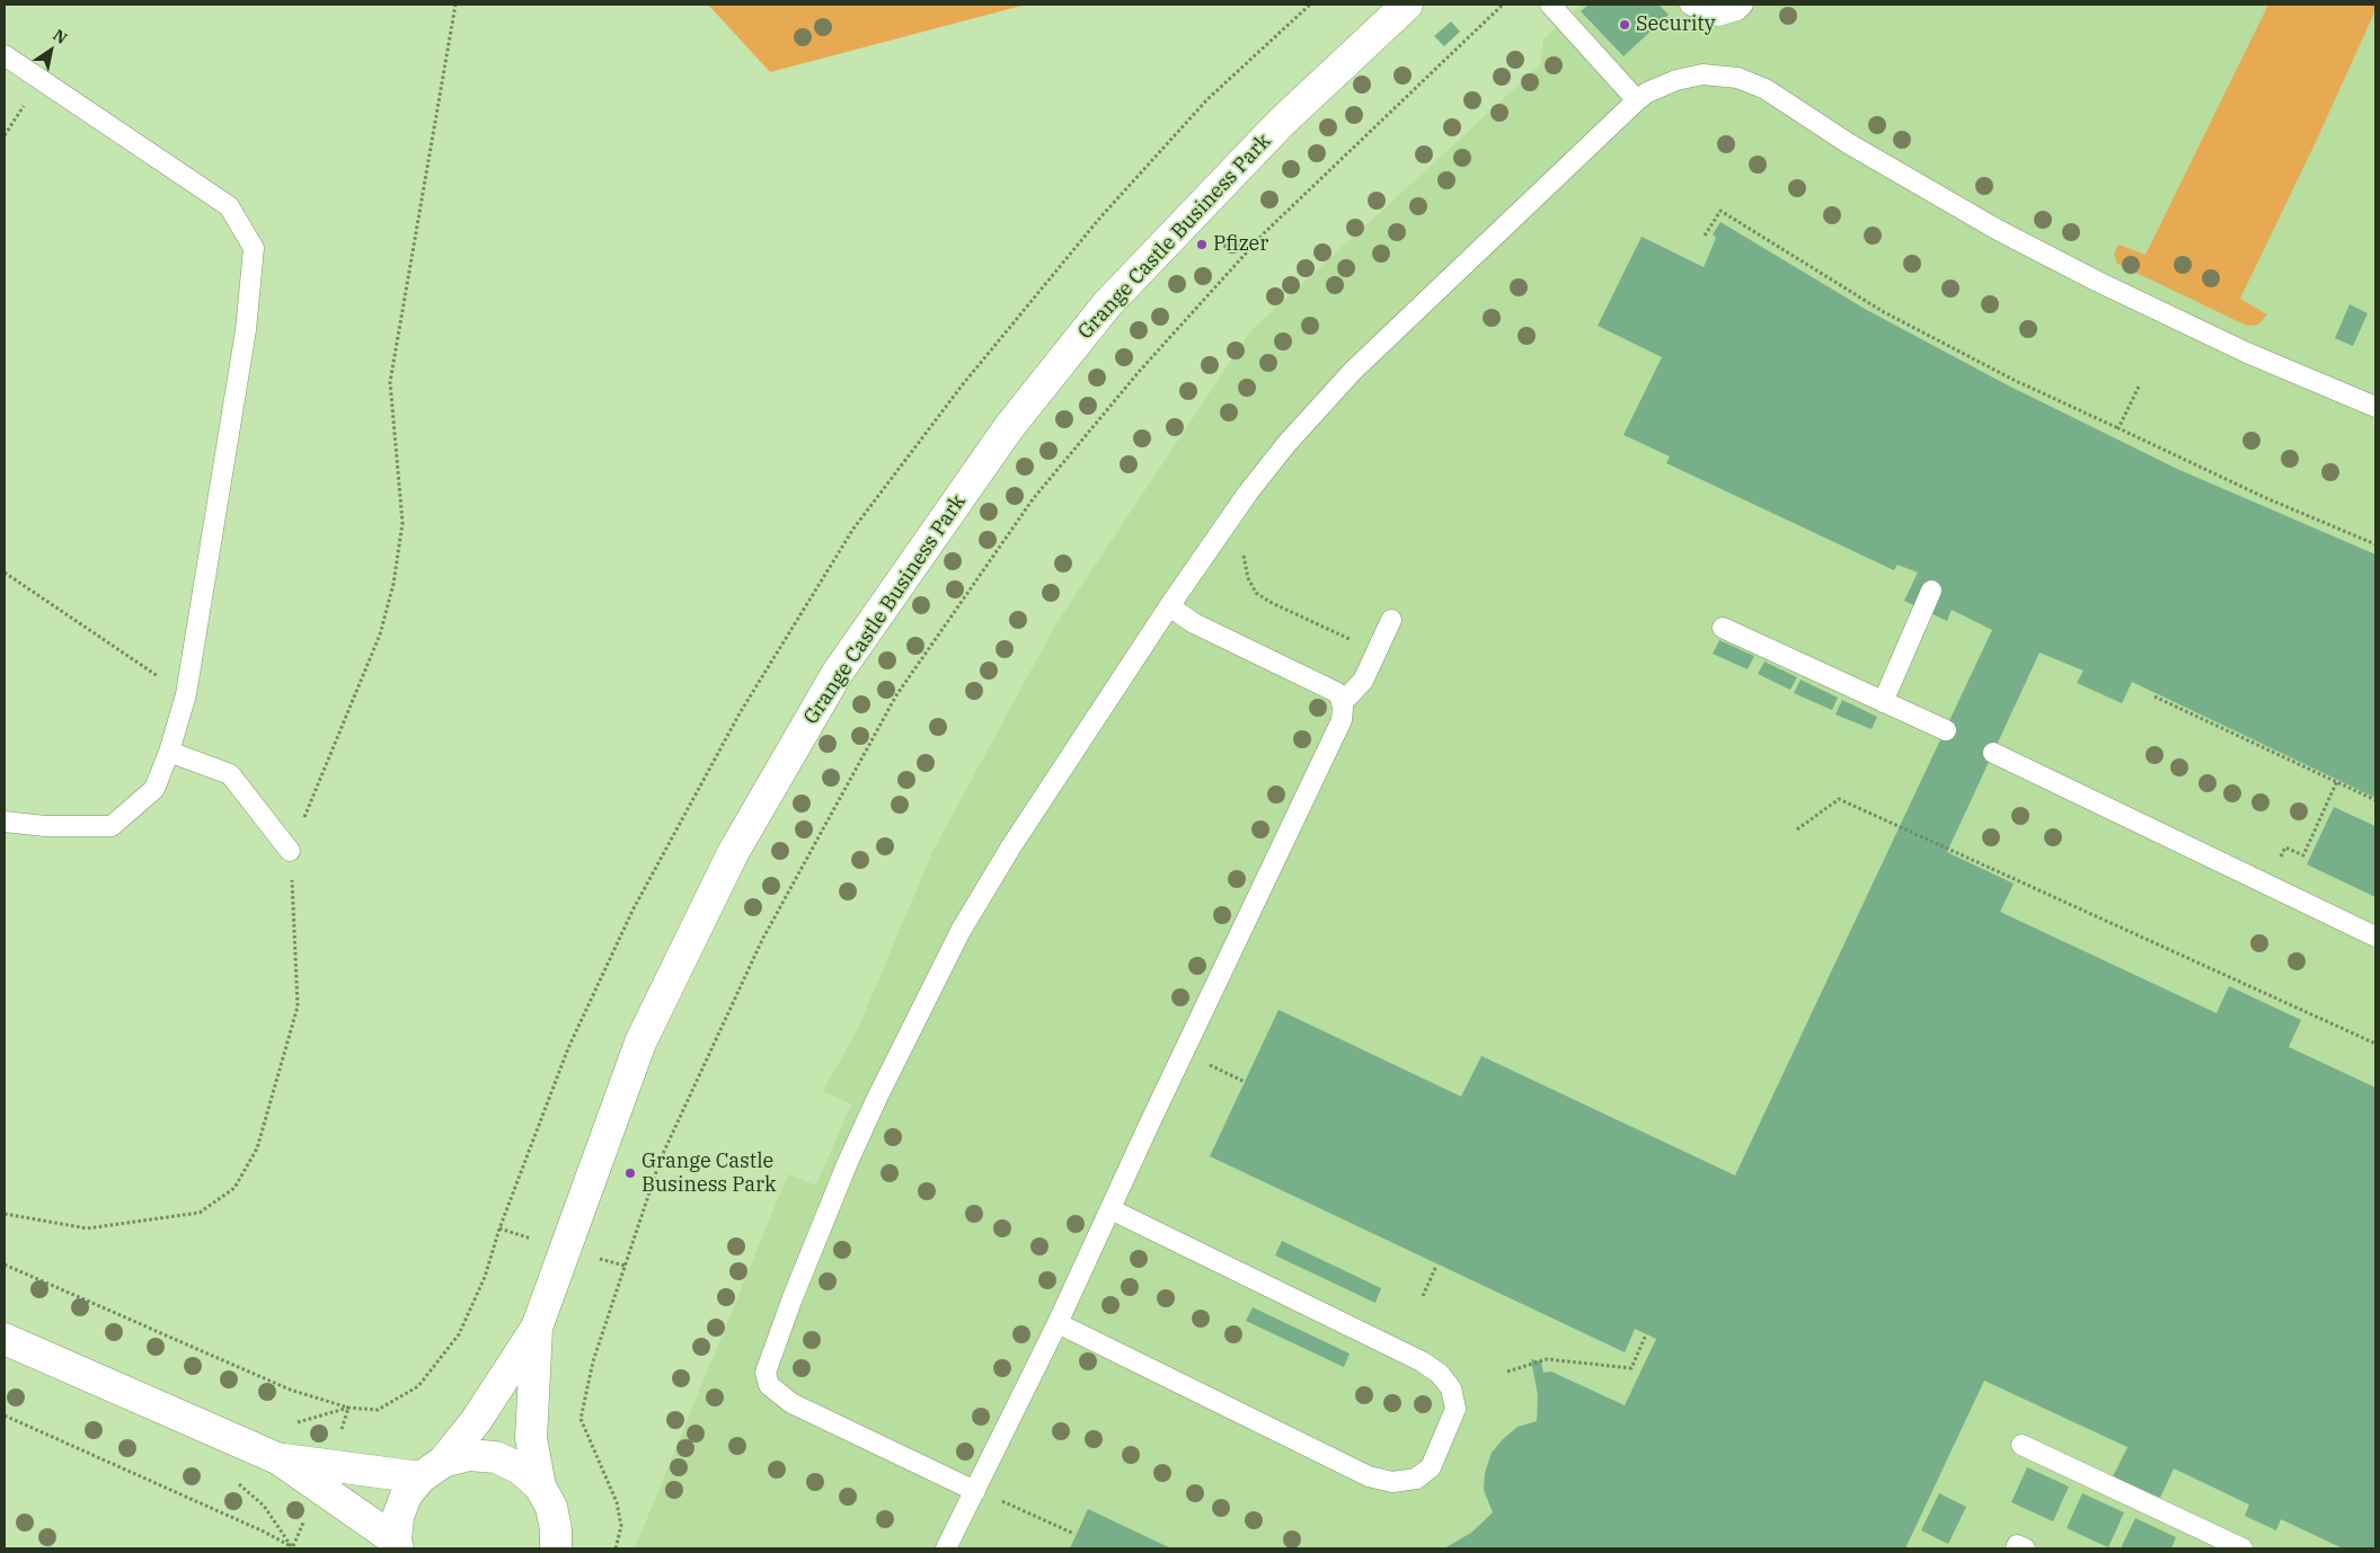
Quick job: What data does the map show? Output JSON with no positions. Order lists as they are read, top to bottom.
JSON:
{
  "streets": {
    "street": ["Grange Castle Business Park"]
  },
  "places": ["Security", "Pfizer", "Grange Castle Business Park"],
  "north": "top right"
}
